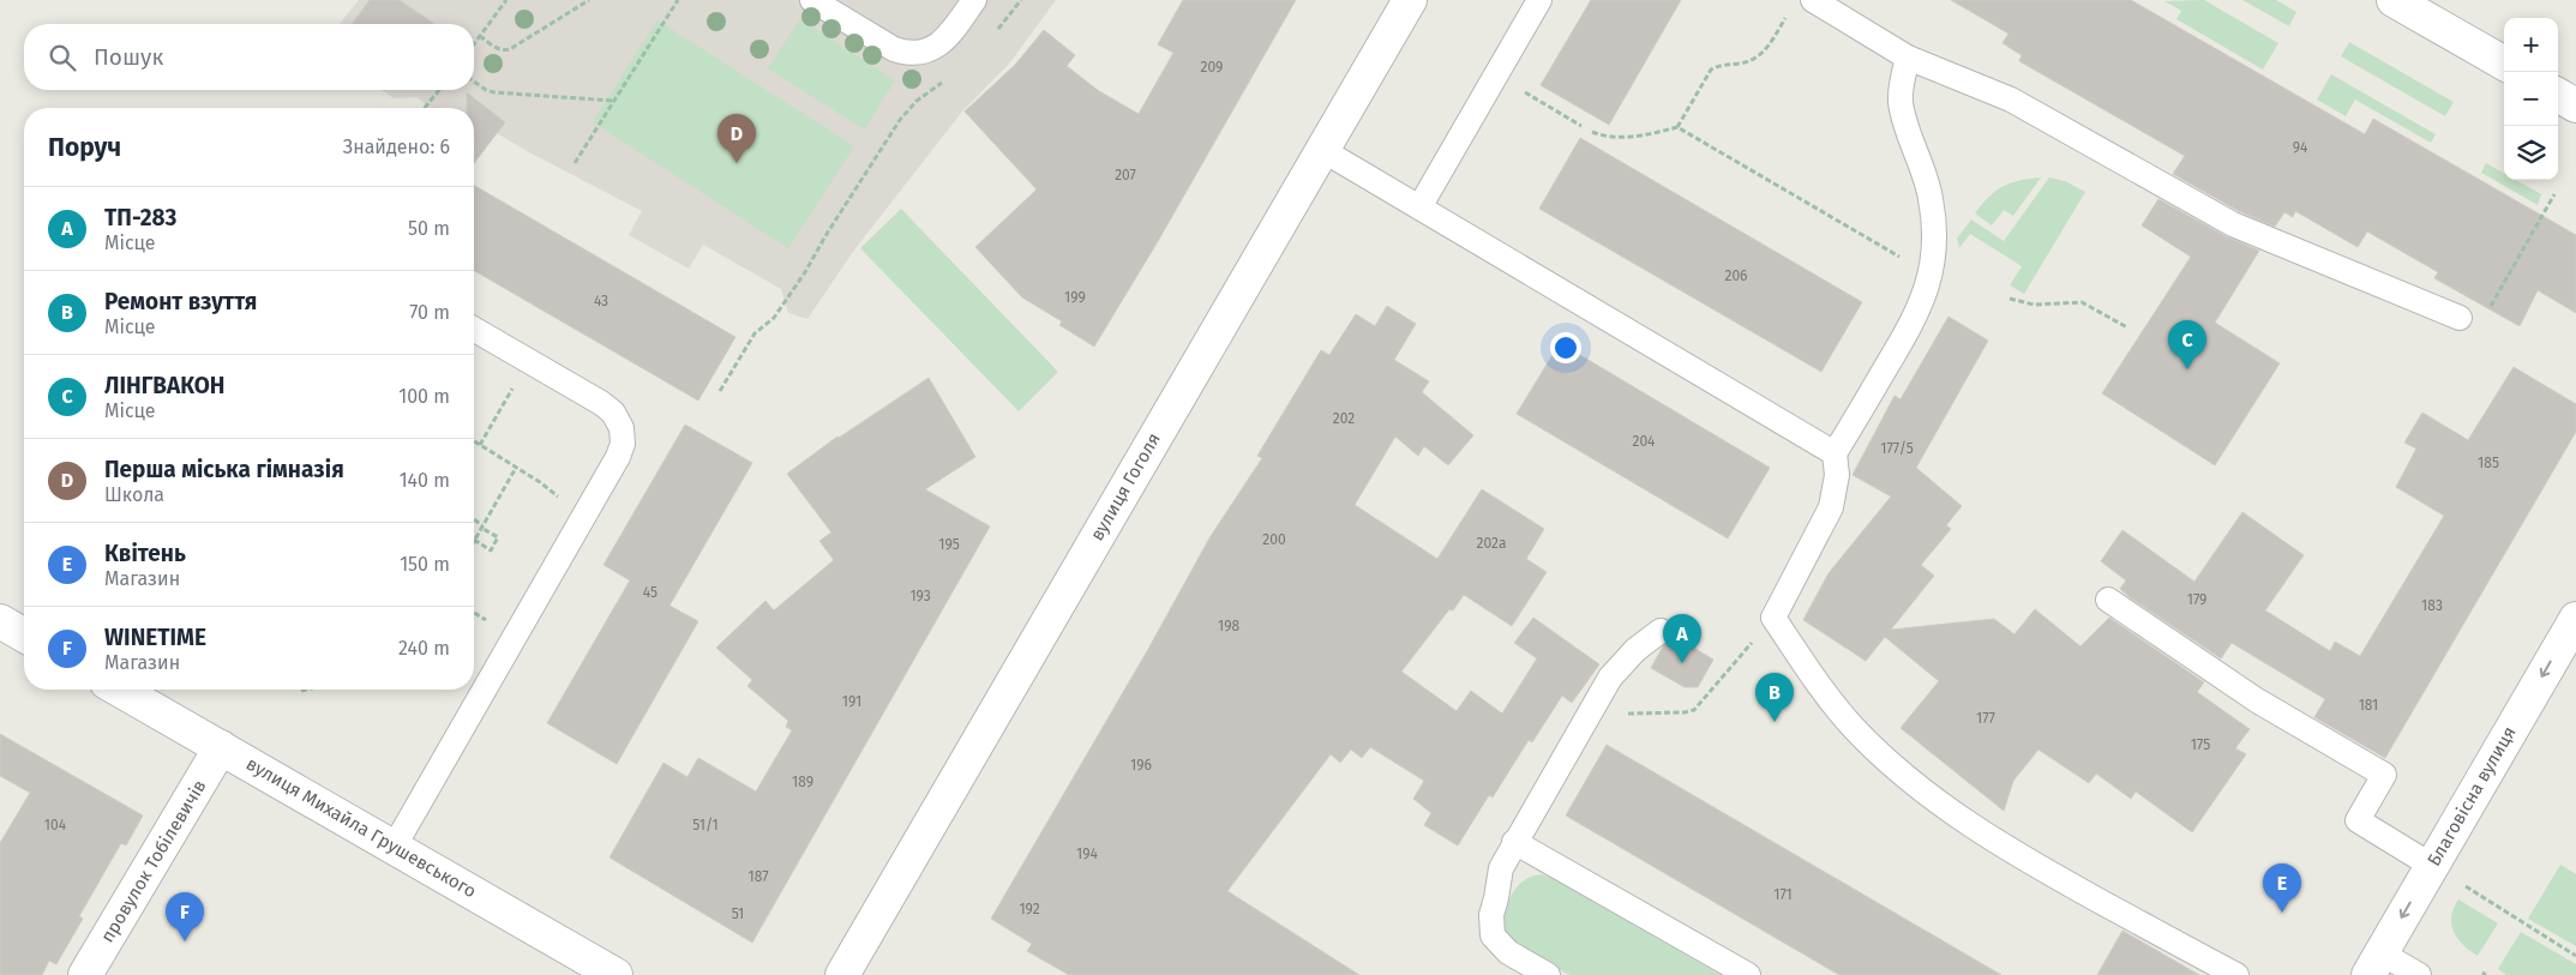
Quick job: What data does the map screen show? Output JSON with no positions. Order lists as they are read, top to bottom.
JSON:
{
  "streets": {
    "street": [
      "вулиця Гоголя",
      "Благовісна вулиця",
      "вулиця Михайла Грушевського",
      "провулок Тобілевичів"
    ]
  },
  "crossings": [
    ["вулиця Михайла Грушевського", "провулок Тобілевичів"]
  ],
  "one_way": ["Благовісна вулиця"],
  "house_numbers": [
    "209",
    "94",
    "207",
    "206",
    "199",
    "43",
    "202",
    "204",
    "177/5",
    "185",
    "200",
    "202а",
    "195",
    "45",
    "193",
    "179",
    "183",
    "198",
    "191",
    "181",
    "177",
    "175",
    "196",
    "189",
    "104",
    "51/1",
    "194",
    "187",
    "171",
    "192",
    "51"
  ],
  "page": {
    "map_buttons": ["+", "−"],
    "search": "Пошук",
    "heading": ["Поруч", "Знайдено: 6"],
    "pins": [
      "D",
      "C",
      "A",
      "B",
      "E",
      "F"
    ],
    "list": [
      {
        "mark": "A",
        "name": "ТП-283",
        "note": "Місце",
        "value": "50 m"
      },
      {
        "mark": "B",
        "name": "Ремонт взуття",
        "note": "Місце",
        "value": "70 m"
      },
      {
        "mark": "C",
        "name": "ЛІНГВАКОН",
        "note": "Місце",
        "value": "100 m"
      },
      {
        "mark": "D",
        "name": "Перша міська гімназія",
        "note": "Школа",
        "value": "140 m"
      },
      {
        "mark": "E",
        "name": "Квітень",
        "note": "Магазин",
        "value": "150 m"
      },
      {
        "mark": "F",
        "name": "WINETIME",
        "note": "Магазин",
        "value": "240 m"
      }
    ]
  }
}
